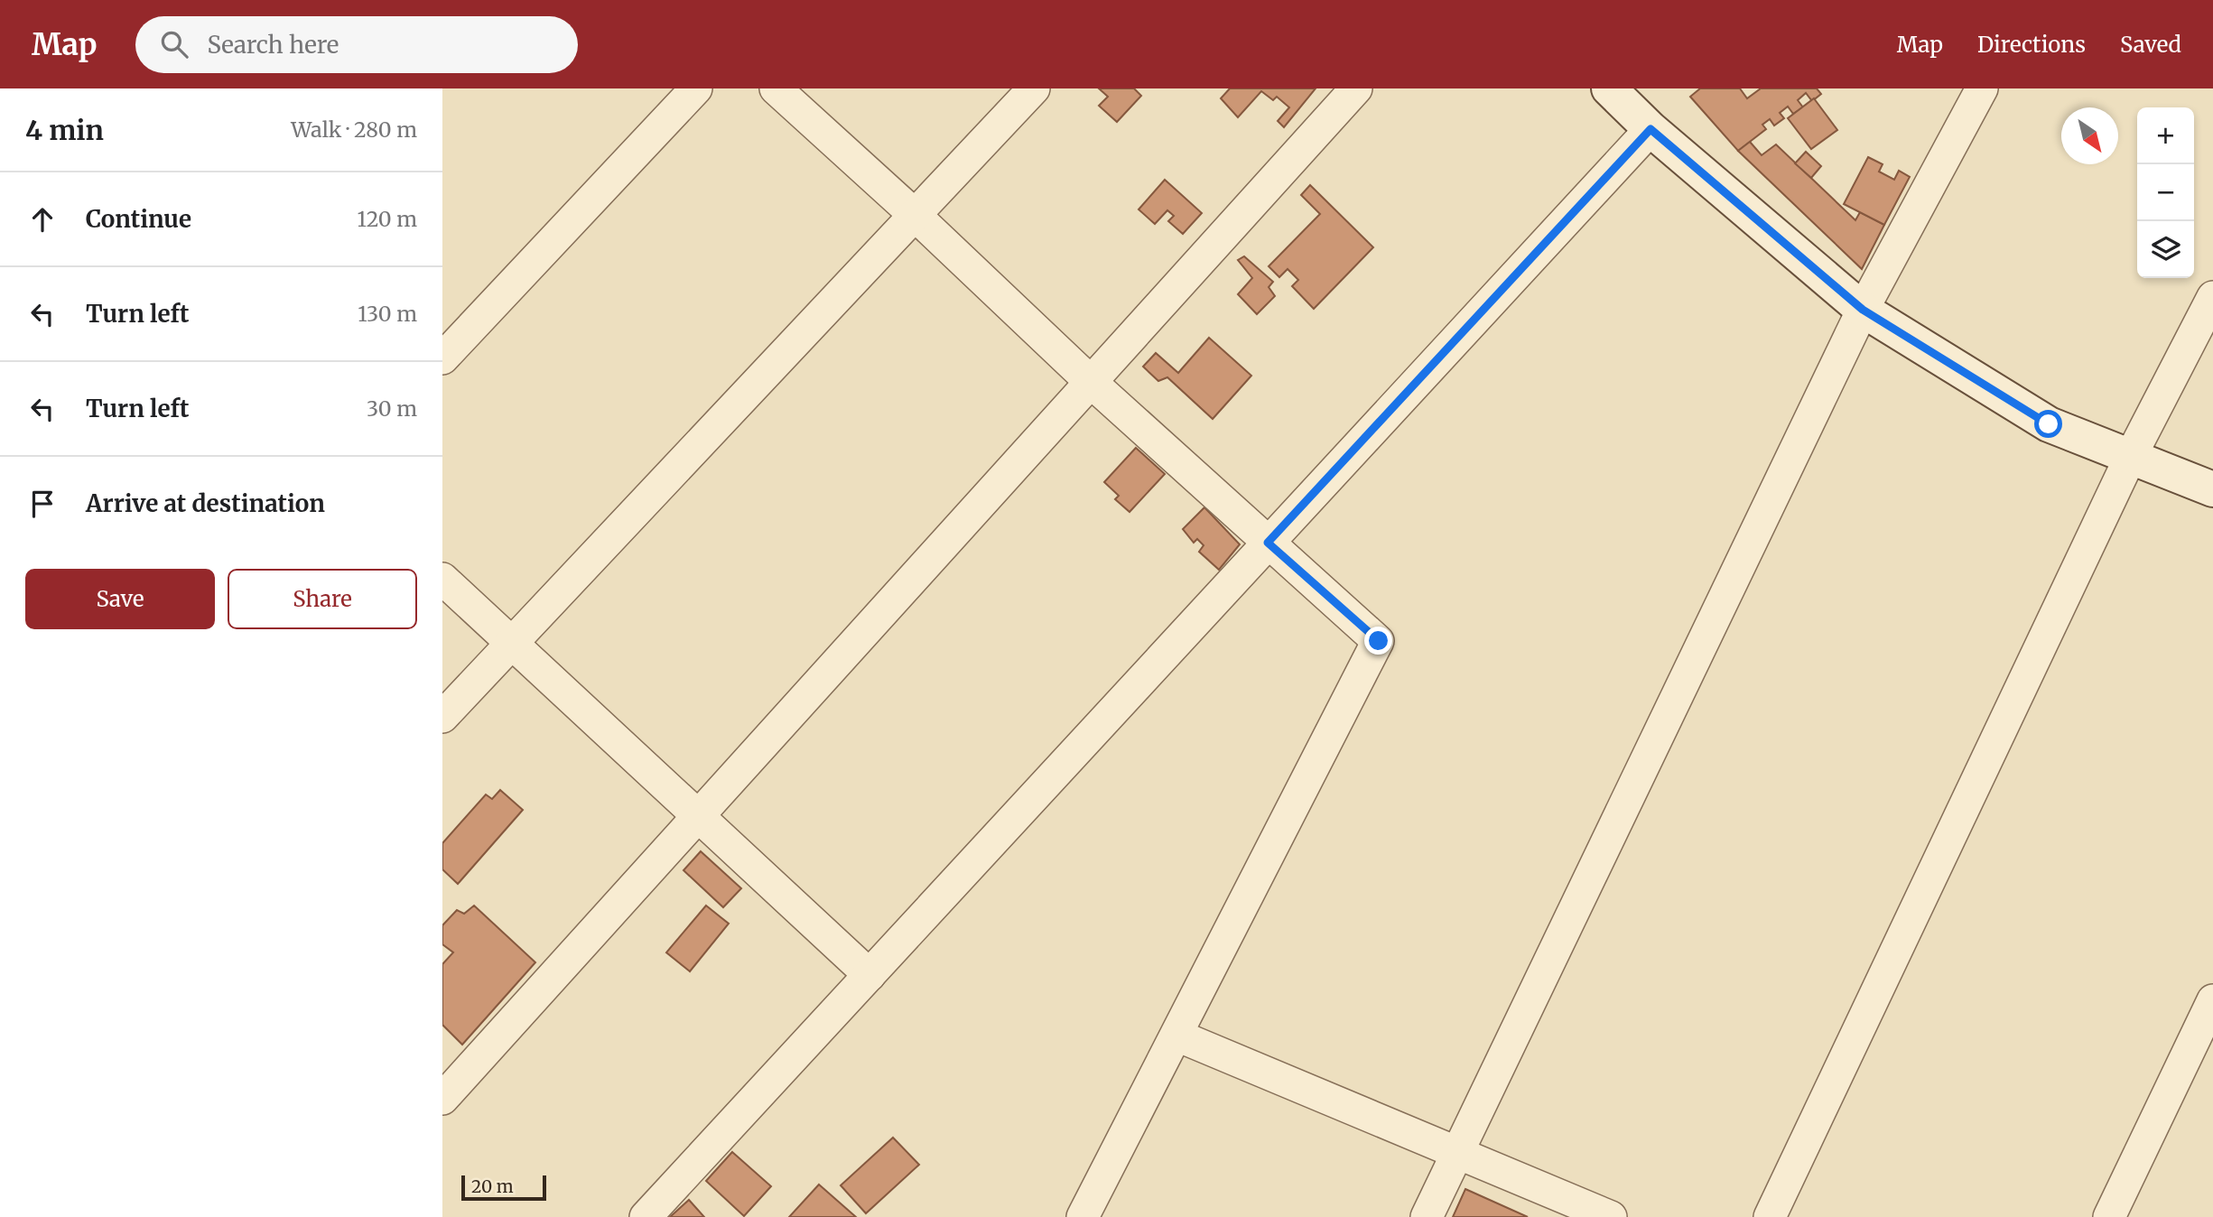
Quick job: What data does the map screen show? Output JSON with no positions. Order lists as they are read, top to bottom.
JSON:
{
  "scale_bar": "20 m",
  "north": "bottom right",
  "page": {
    "header": "Map",
    "search": "Search here",
    "nav": ["Map", "Directions", "Saved"],
    "heading": ["4 min", "Walk · 280 m"],
    "map_buttons": ["+", "−"],
    "list": [
      ["Continue", "120 m"],
      ["Turn left", "130 m"],
      ["Turn left", "30 m"],
      "Arrive at destination"
    ],
    "buttons": ["Save", "Share"],
    "scale": "20 m"
  }
}
